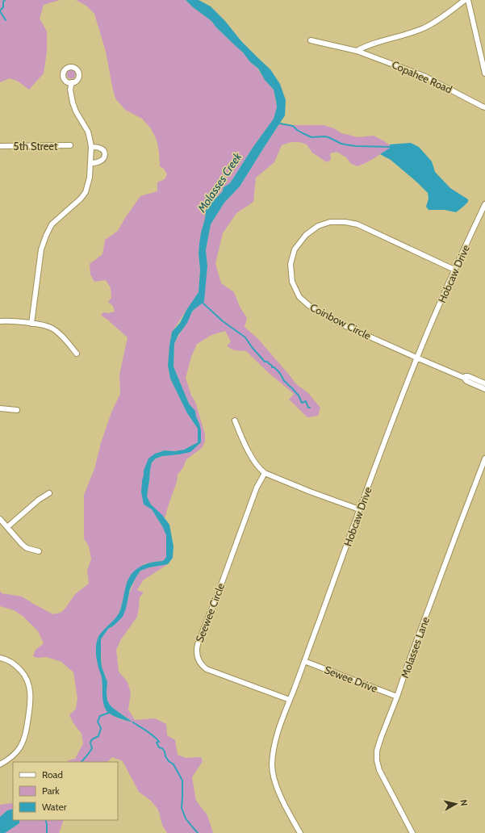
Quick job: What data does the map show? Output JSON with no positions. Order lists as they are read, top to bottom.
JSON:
{
  "streets": {
    "street": [
      "Copahee Road",
      "5th Street",
      "Hobcaw Drive",
      "Coinbow Circle",
      "Seewee Circle",
      "Molasses Lane",
      "Sewee Drive"
    ]
  },
  "crossings": [
    ["Hobcaw Drive", "Coinbow Circle"],
    ["Hobcaw Drive", "Seewee Circle"],
    ["Hobcaw Drive", "Sewee Drive"],
    ["Molasses Lane", "Sewee Drive"]
  ],
  "water": ["Molasses Creek"],
  "legend": ["Road", "Park", "Water"],
  "north": "right"
}
